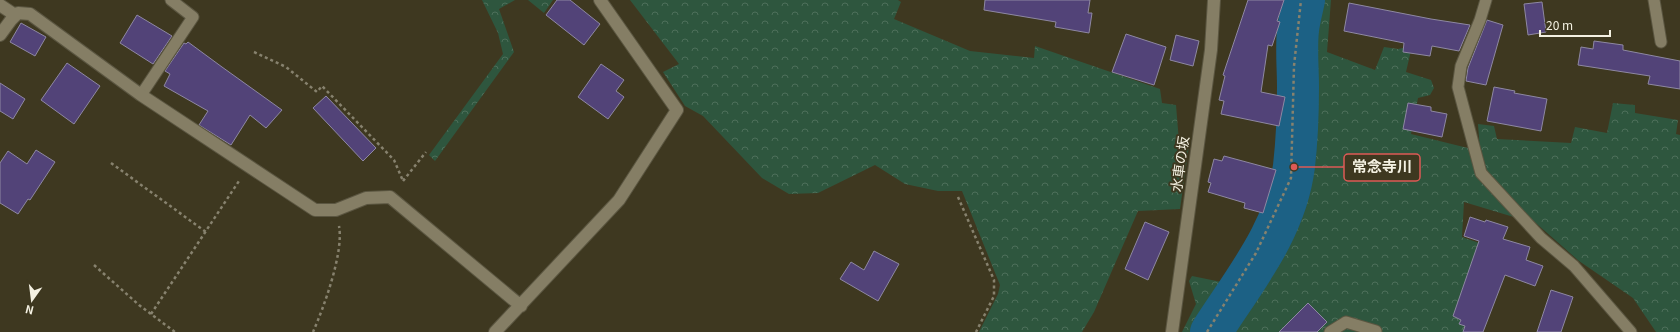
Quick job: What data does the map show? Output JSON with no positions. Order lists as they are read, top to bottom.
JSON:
{
  "streets": {
    "street": ["水車の坂"]
  },
  "places": ["常念寺川"],
  "scale_bar": "20 m",
  "north": "bottom"
}
